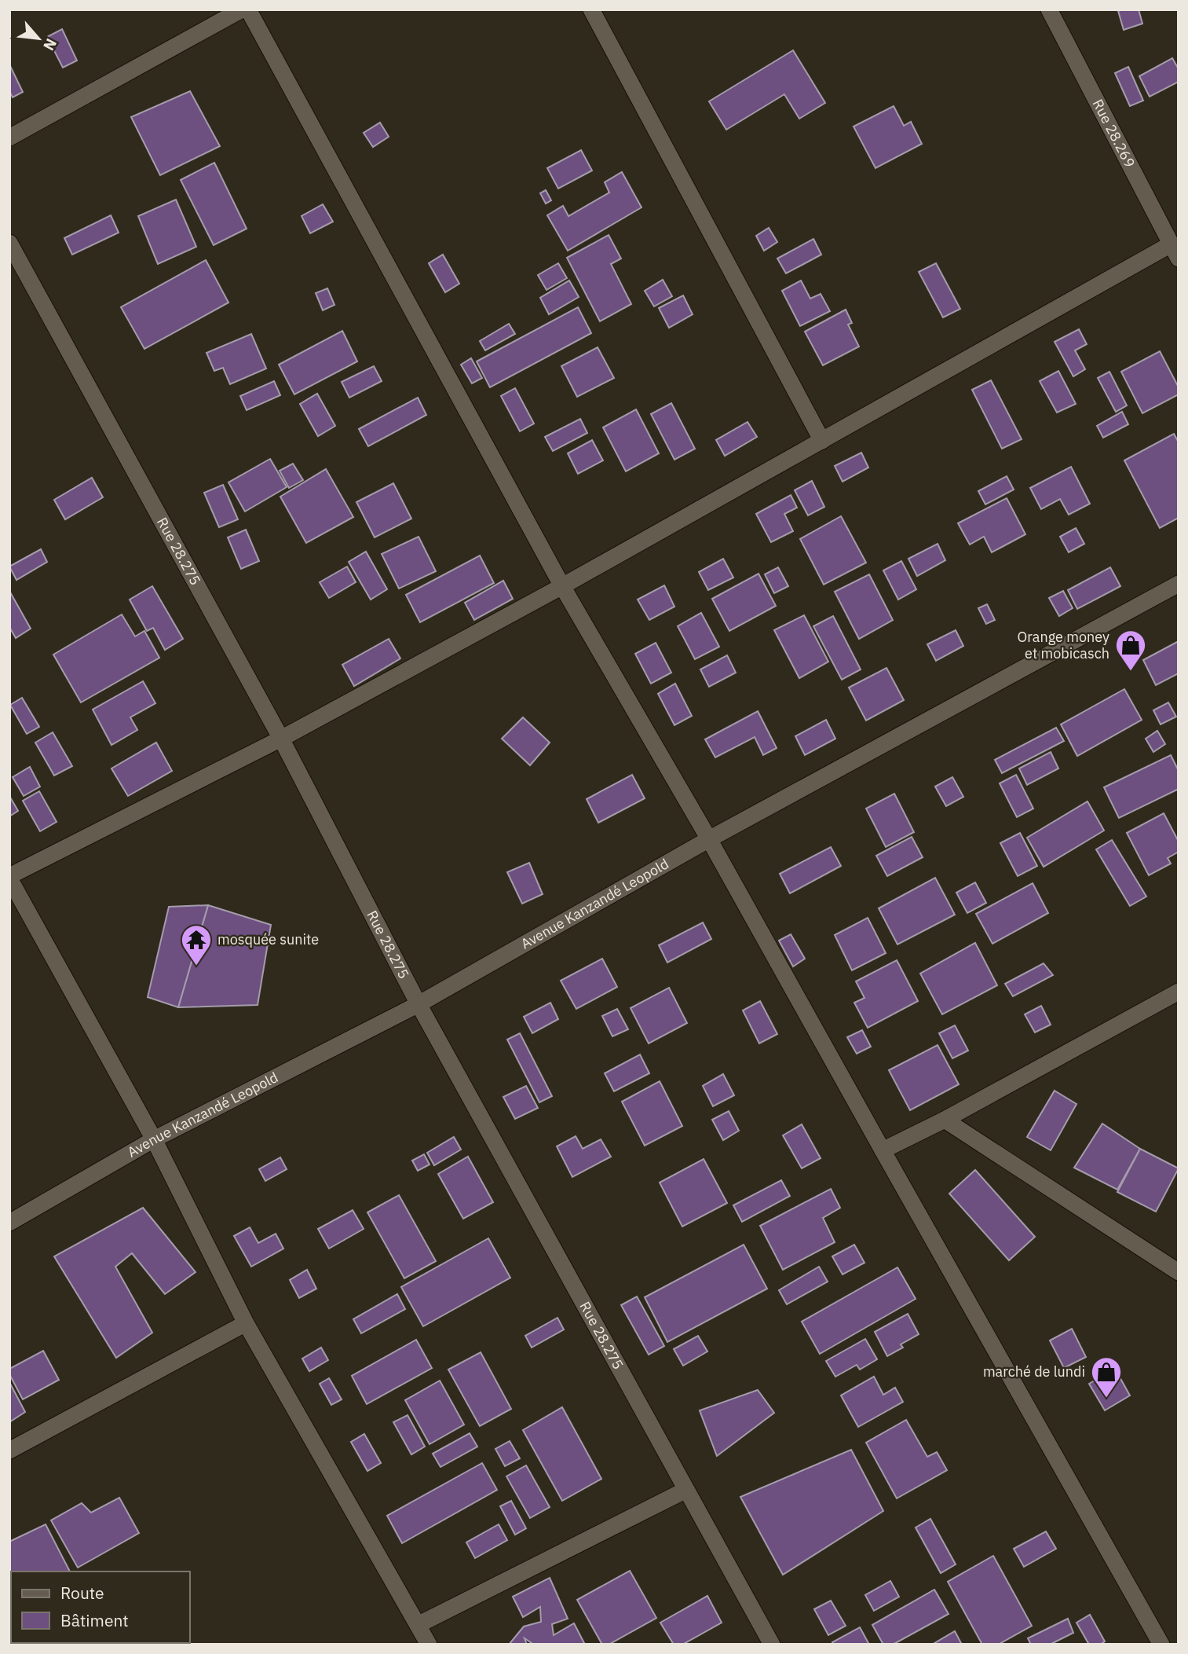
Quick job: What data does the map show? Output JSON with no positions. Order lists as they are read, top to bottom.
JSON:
{
  "streets": {
    "street": ["Rue 28.269", "Rue 28.275", "Avenue Kanzandé Leopold"]
  },
  "crossings": [
    ["Rue 28.275", "Avenue Kanzandé Leopold"]
  ],
  "places": {
    "shop": ["Orange money et mobicasch", "marché de lundi"],
    "temple": ["mosquée sunite"]
  },
  "legend": ["Route", "Bâtiment"],
  "north": "bottom right"
}
